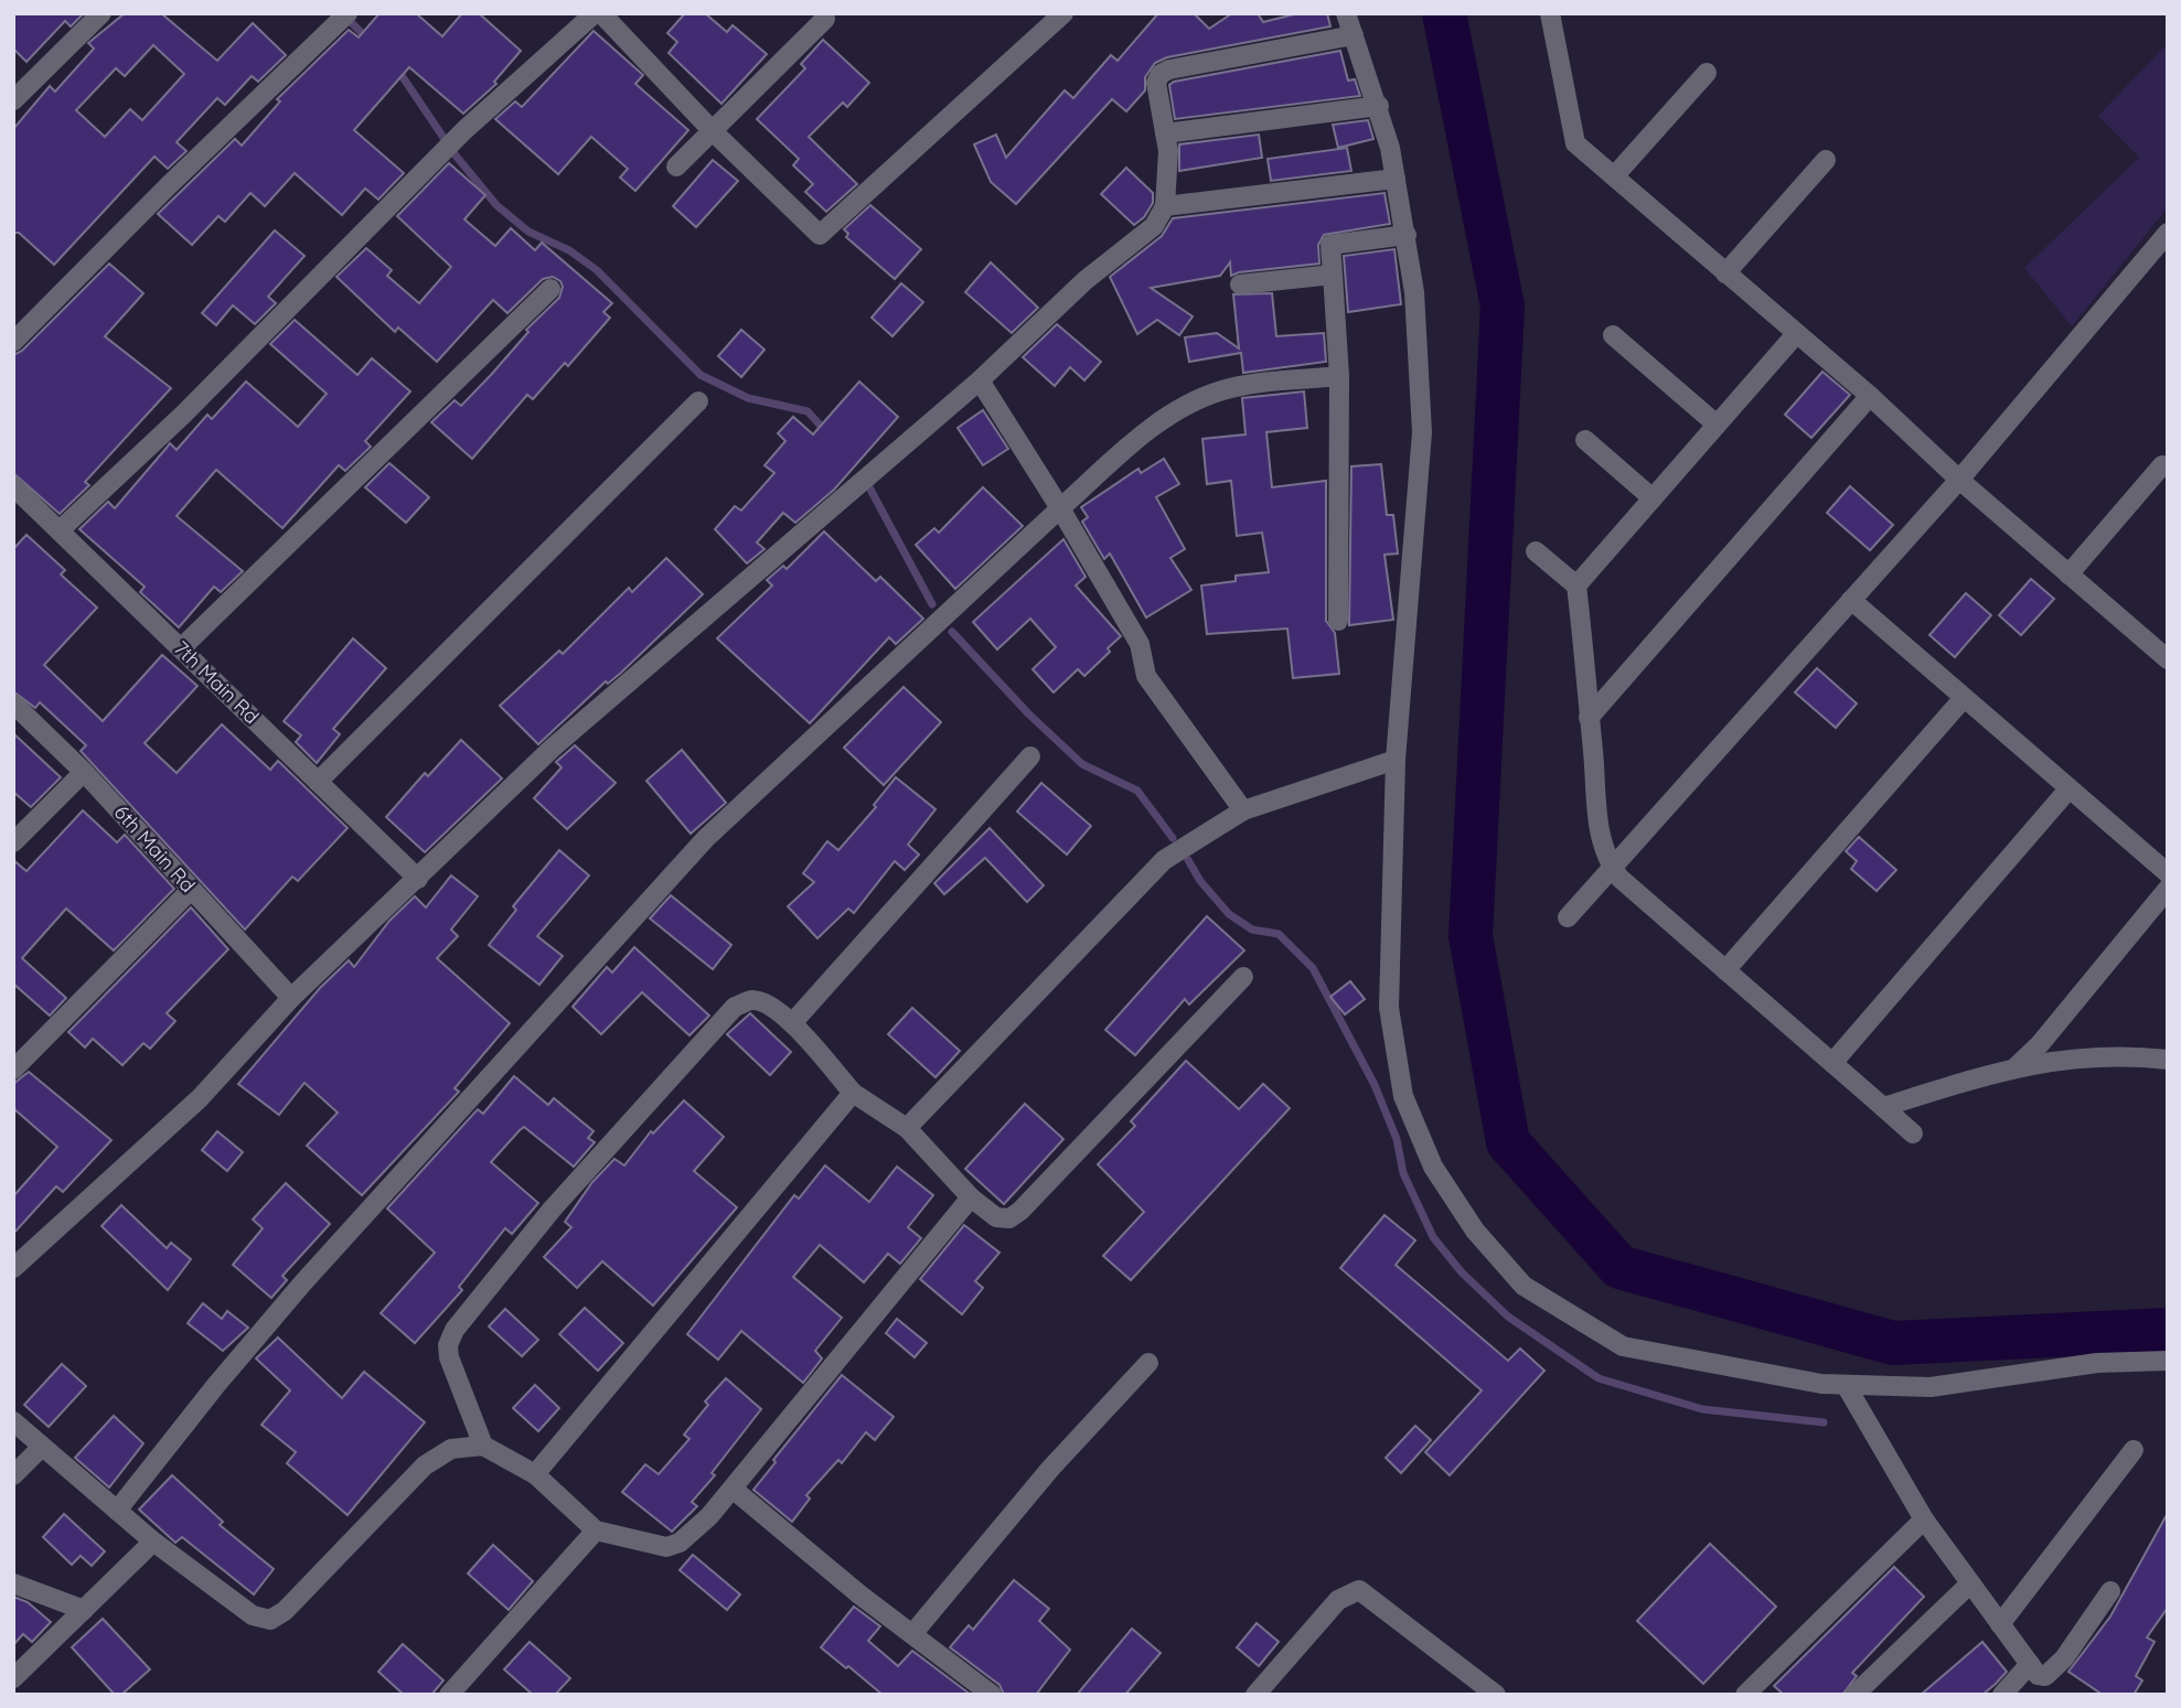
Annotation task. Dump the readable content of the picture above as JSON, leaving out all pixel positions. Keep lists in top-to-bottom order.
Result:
{
  "streets": {
    "street": ["7th Main Rd", "6th Main Rd"]
  }
}
